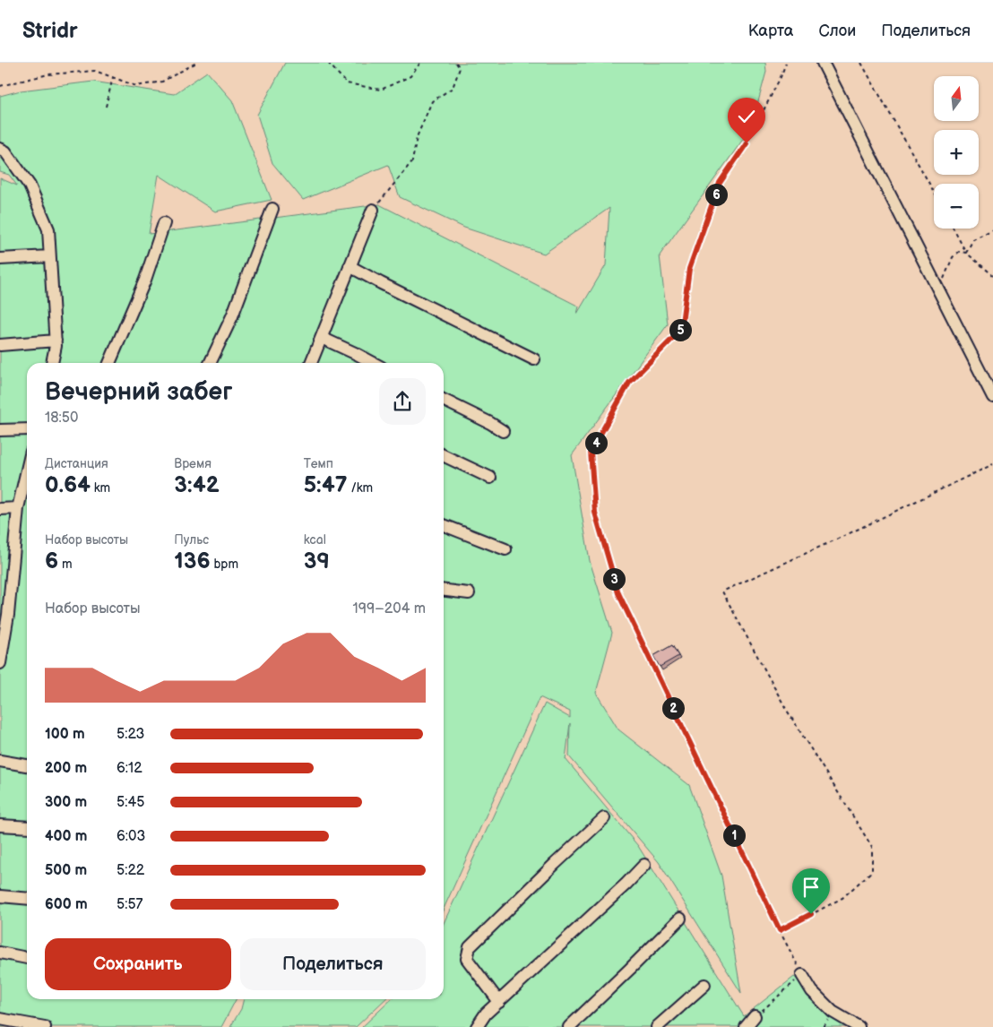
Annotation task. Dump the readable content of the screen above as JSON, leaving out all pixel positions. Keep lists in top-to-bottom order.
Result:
{
  "north": "top",
  "page": {
    "header": "Stridr",
    "nav": ["Карта", "Слои", "Поделиться"],
    "map_buttons": ["+", "−"],
    "pins": [
      "6",
      "5",
      "4",
      "3",
      "2",
      "1"
    ],
    "heading": ["Вечерний забег", "18:50"],
    "stats": [
      ["Дистанция", "0.64 km"],
      ["Время", "3:42"],
      ["Темп", "5:47 /km"],
      ["Набор высоты", "6 m"],
      ["Пульс", "136 bpm"],
      ["kcal", "39"]
    ],
    "chart": ["Набор высоты", "199–204 m"],
    "list": [
      {
        "name": "100 m",
        "note": "5:23"
      },
      {
        "name": "200 m",
        "note": "6:12"
      },
      {
        "name": "300 m",
        "note": "5:45"
      },
      {
        "name": "400 m",
        "note": "6:03"
      },
      {
        "name": "500 m",
        "note": "5:22"
      },
      {
        "name": "600 m",
        "note": "5:57"
      }
    ],
    "buttons": ["Сохранить", "Поделиться"]
  }
}
